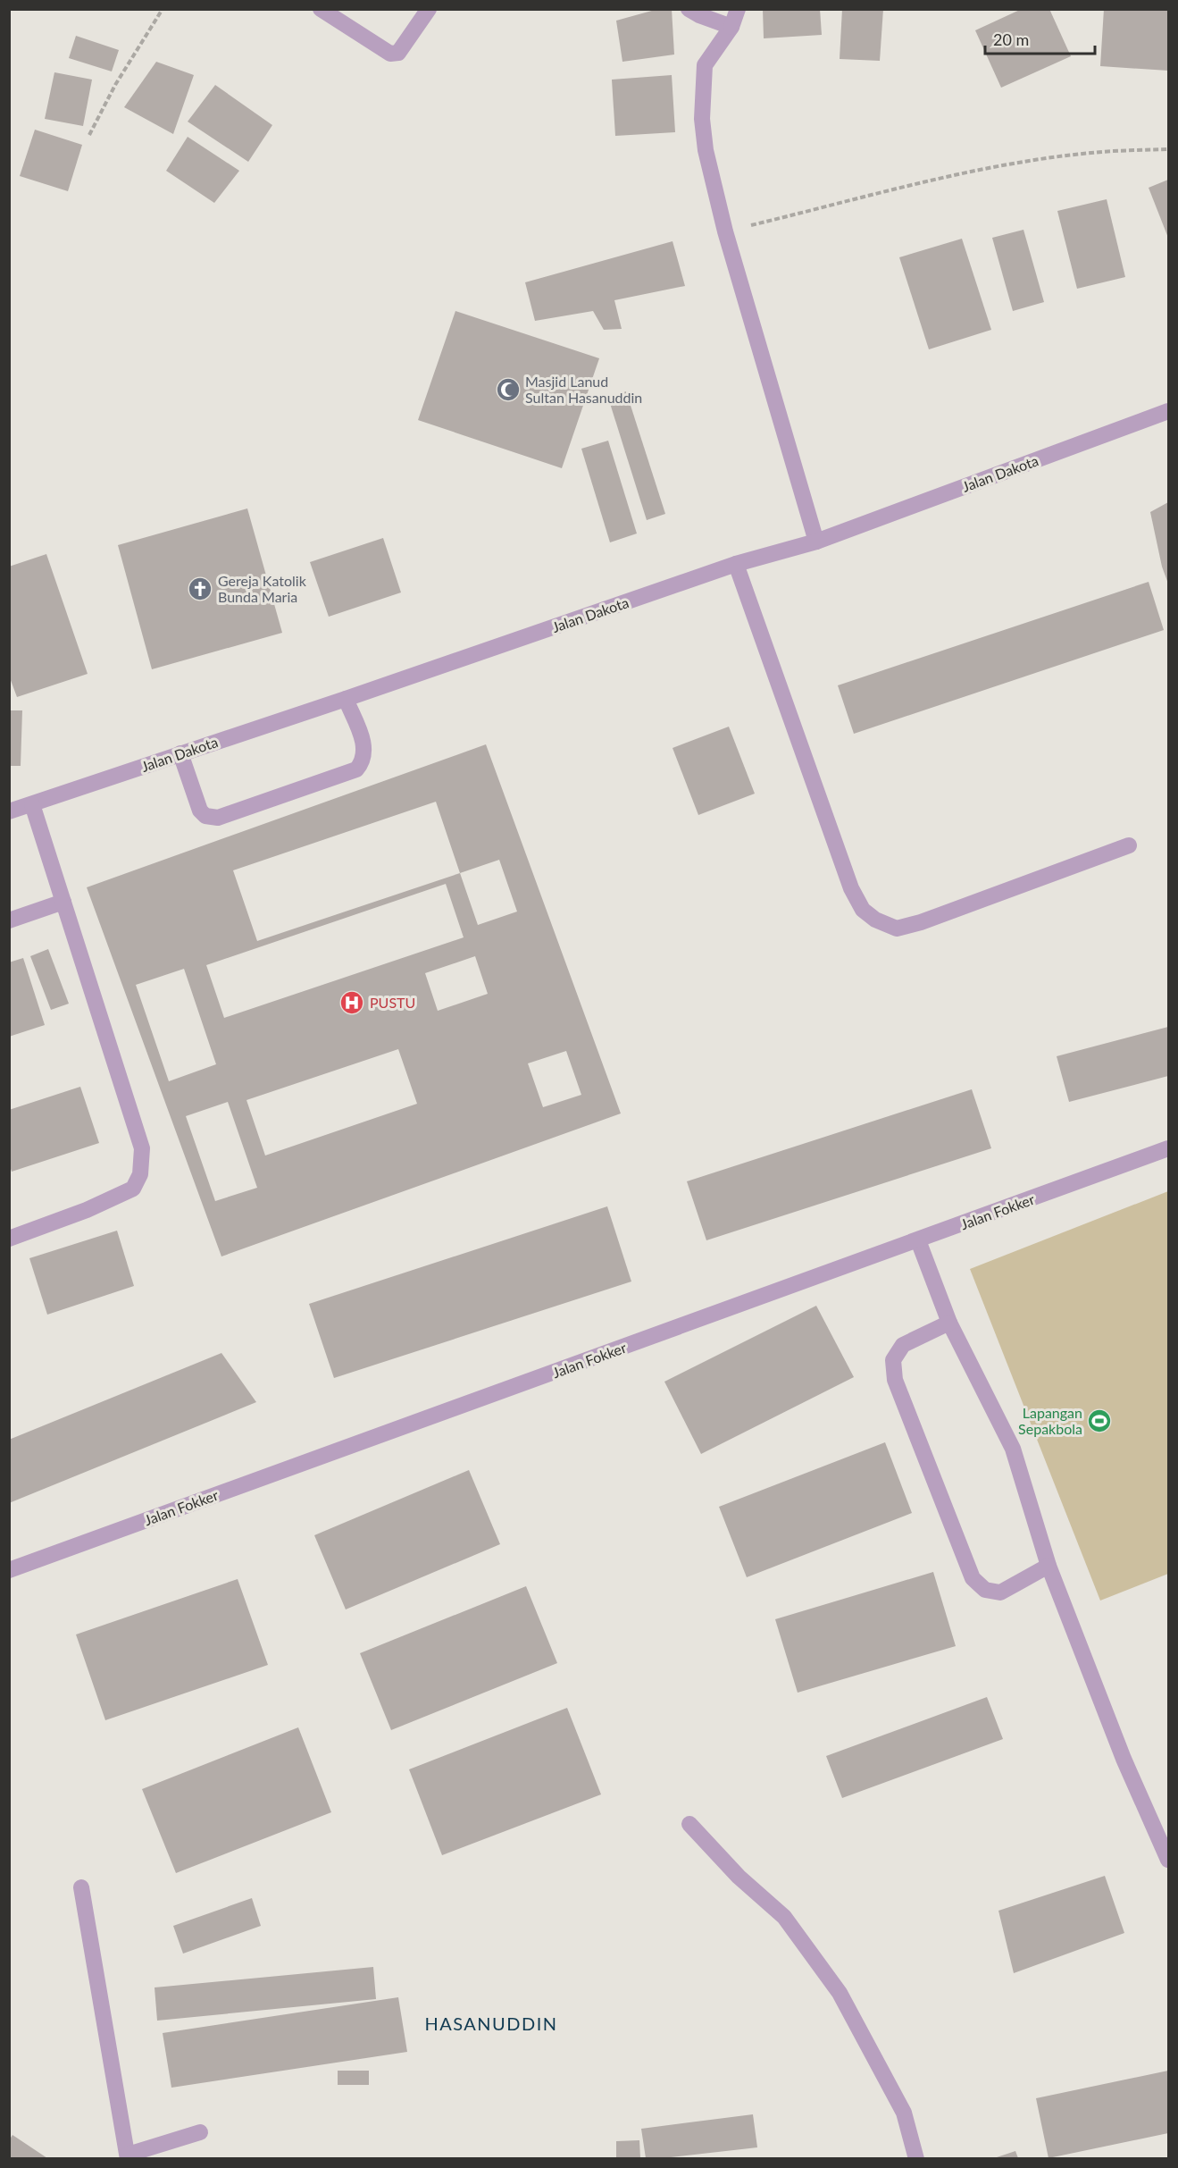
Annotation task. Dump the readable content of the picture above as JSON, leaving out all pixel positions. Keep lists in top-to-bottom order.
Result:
{
  "streets": {
    "street": ["Jalan Dakota", "Jalan Fokker"]
  },
  "districts": ["HASANUDDIN"],
  "places": {
    "mosque": ["Masjid Lanud Sultan Hasanuddin"],
    "church": ["Gereja Katolik Bunda Maria"],
    "hospital": ["PUSTU"],
    "sports": ["Lapangan Sepakbola"]
  },
  "scale_bar": "20 m"
}
